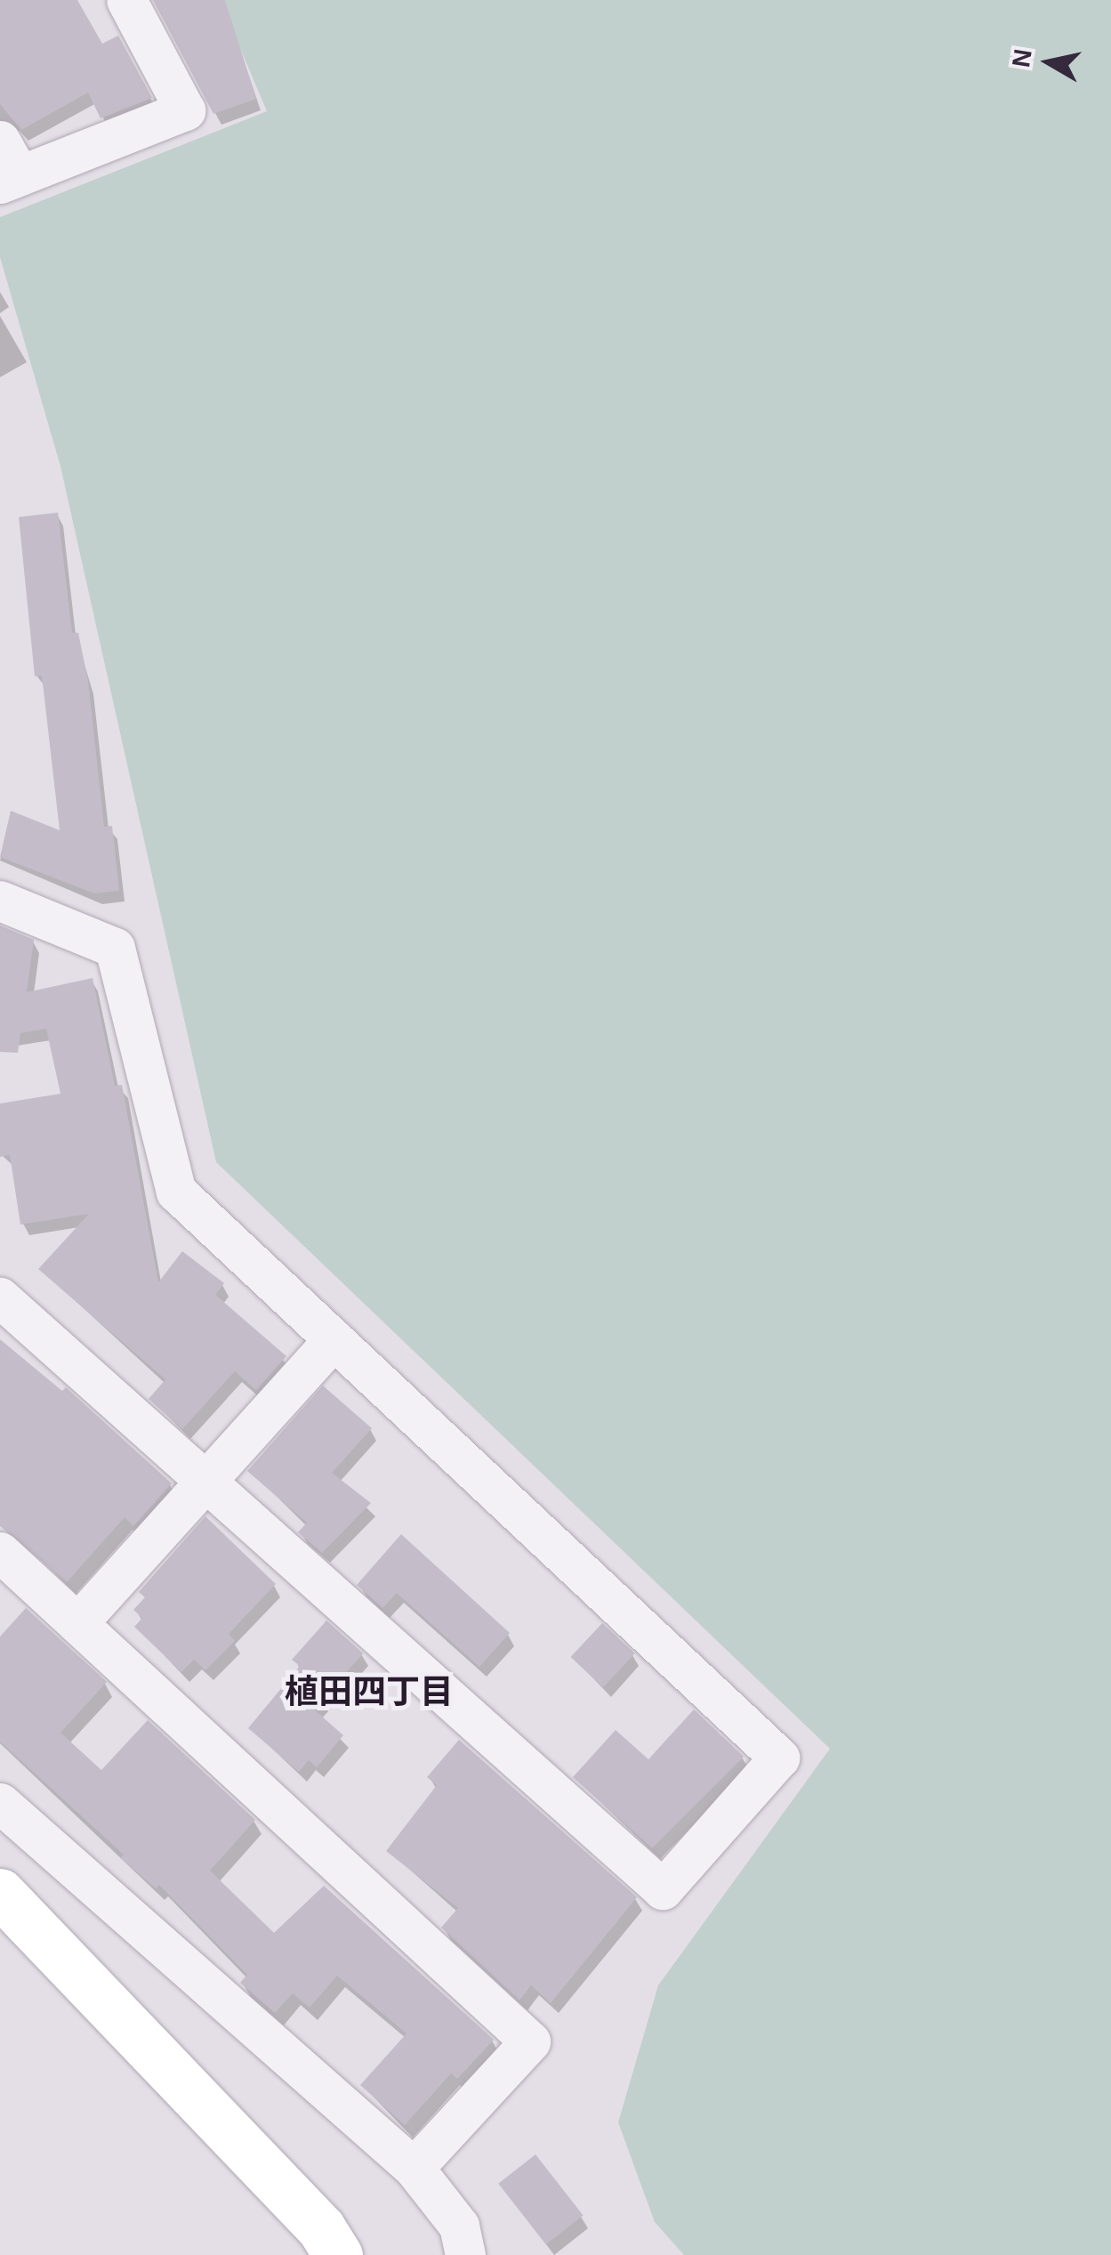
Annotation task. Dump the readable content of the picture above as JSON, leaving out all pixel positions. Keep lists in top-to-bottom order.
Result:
{
  "districts": ["植田四丁目"],
  "north": "left"
}
